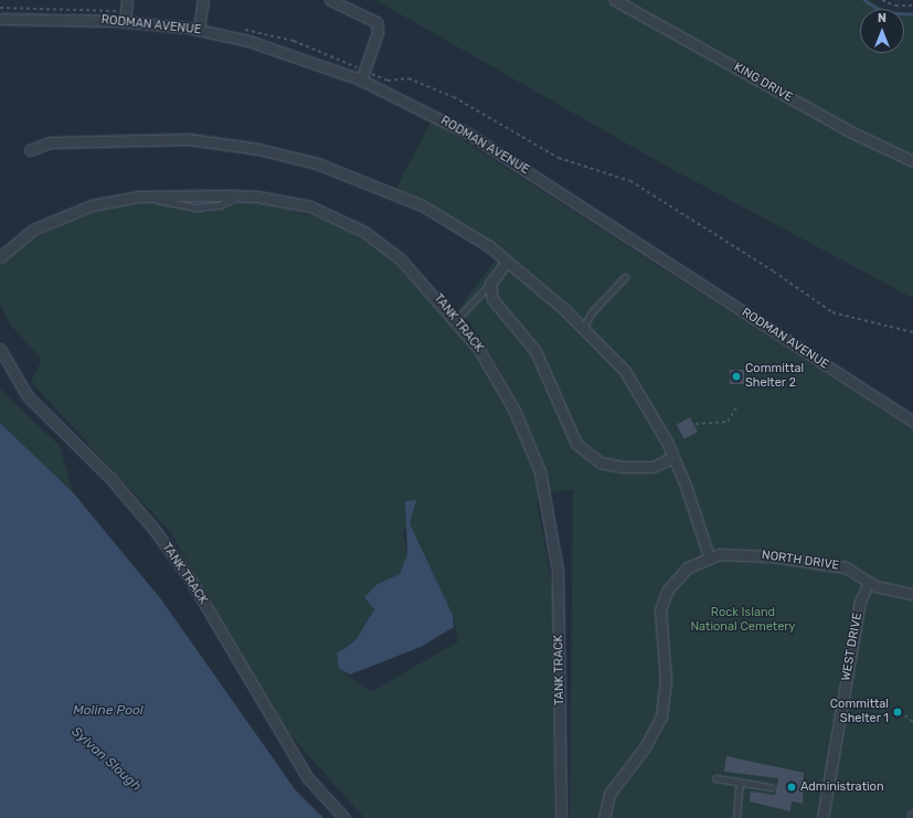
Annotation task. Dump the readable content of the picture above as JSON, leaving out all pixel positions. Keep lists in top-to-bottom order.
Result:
{
  "streets": {
    "street": [
      "RODMAN AVENUE",
      "KING DRIVE",
      "TANK TRACK",
      "NORTH DRIVE",
      "WEST DRIVE"
    ]
  },
  "crossings": [
    ["NORTH DRIVE", "WEST DRIVE"]
  ],
  "water": ["Moline Pool", "Sylvan Slough"],
  "parks": ["Rock Island National Cemetery"],
  "places": ["Committal Shelter 2", "Committal Shelter 1", "Administration"],
  "north": "top"
}
